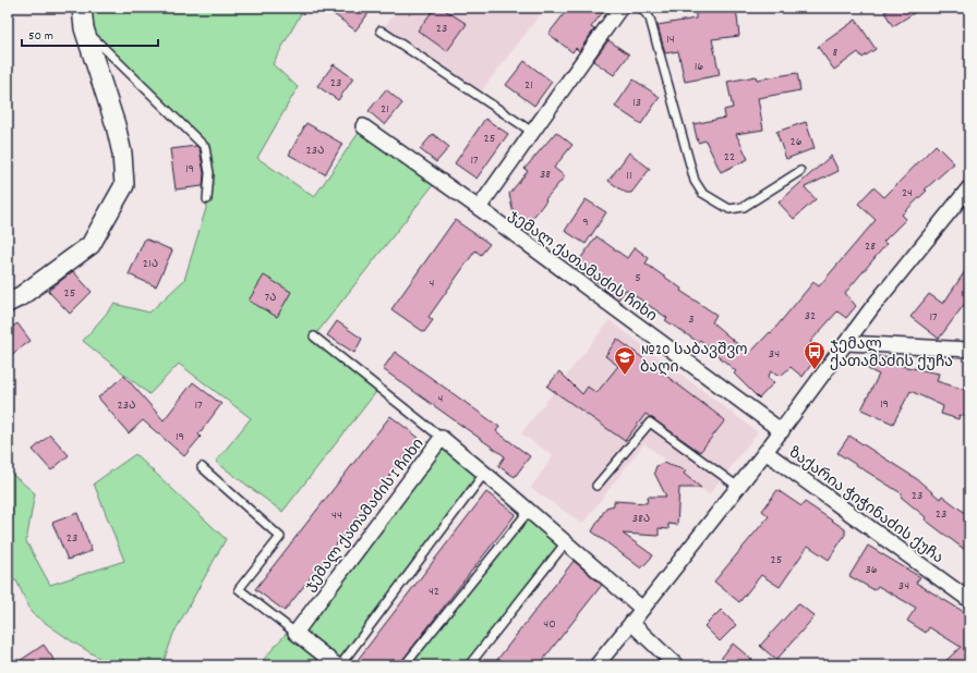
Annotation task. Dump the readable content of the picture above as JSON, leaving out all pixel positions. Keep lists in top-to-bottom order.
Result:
{
  "streets": {
    "street": ["ჯემალ ქათამაძის ჩიხი", "ზაქარია ჭიჭინაძის ქუჩა", "ჯემალ ქათამაძის I ჩიხი"]
  },
  "places": {
    "bus stop": ["ჯემალ ქათამაძის ქუჩა"],
    "school or university": ["№20 საბავშვო ბაღი"]
  },
  "house_numbers": [
    "23",
    "14",
    "8",
    "16",
    "23",
    "21",
    "13",
    "21",
    "25",
    "26",
    "23ა",
    "22",
    "17",
    "19",
    "38",
    "11",
    "24",
    "9",
    "28",
    "21ა",
    "5",
    "4",
    "25",
    "7ა",
    "32",
    "17",
    "3",
    "34",
    "4",
    "19",
    "23ა",
    "17",
    "19",
    "23",
    "23",
    "44",
    "38ა",
    "23",
    "25",
    "36",
    "34",
    "42",
    "40"
  ],
  "scale_bar": "50 m"
}
